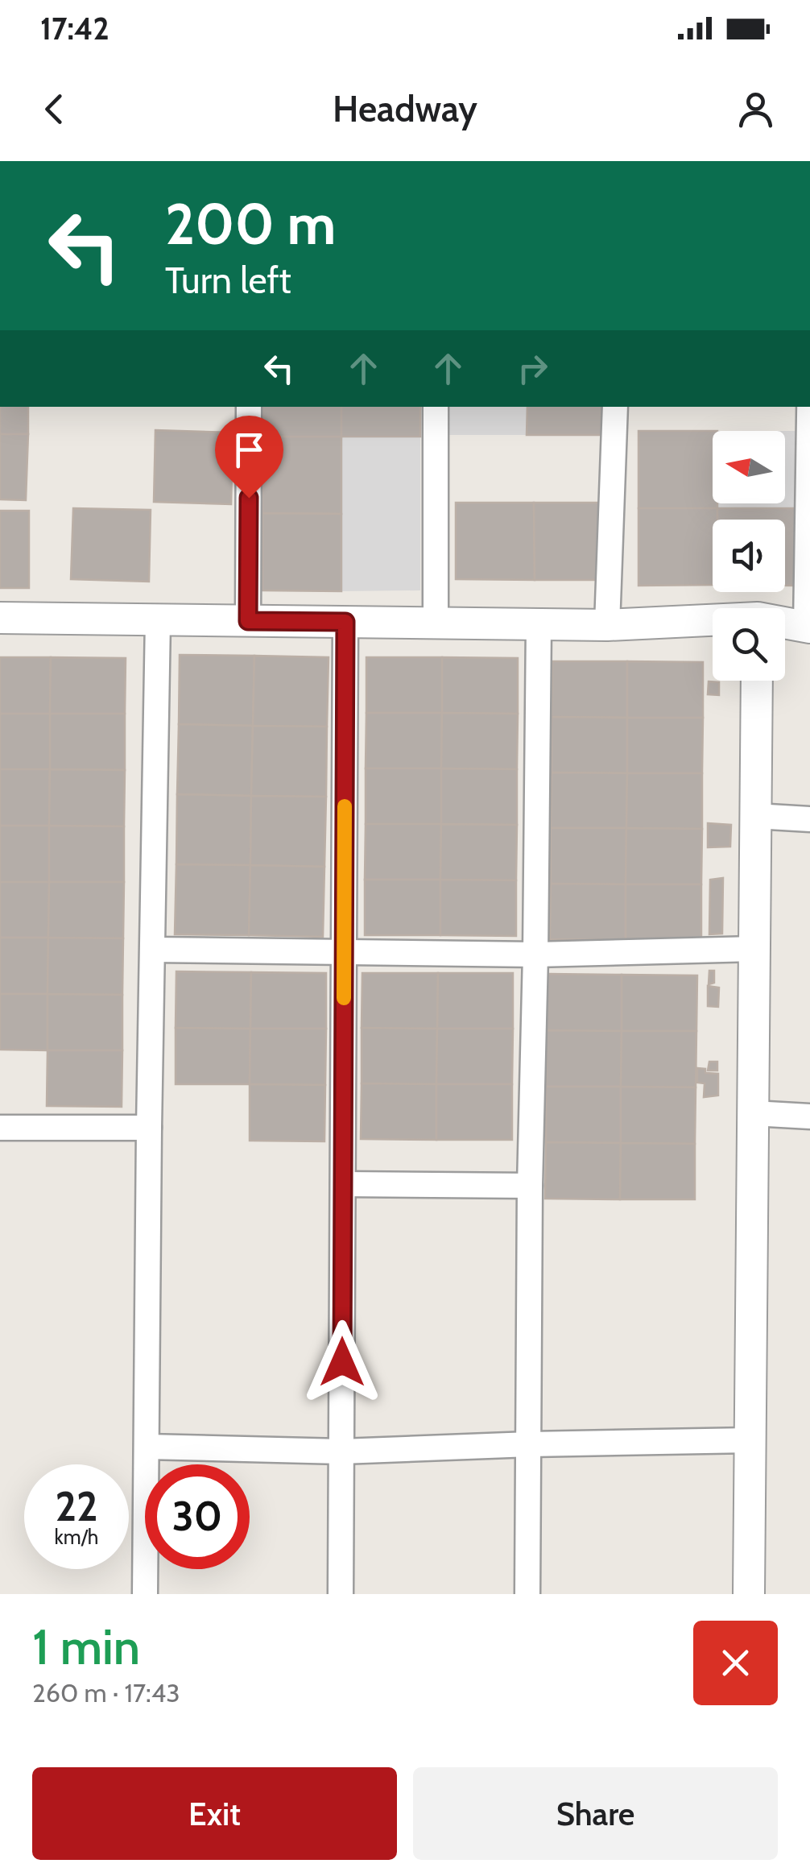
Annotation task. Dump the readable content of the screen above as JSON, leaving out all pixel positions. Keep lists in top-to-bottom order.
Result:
{
  "north": "left",
  "page": {
    "status": "17:42",
    "header": "Headway",
    "turn": ["200 m", "Turn left"],
    "speed": "22 km/h",
    "limit": "30",
    "heading": ["1 min", "260 m · 17:43"],
    "buttons": ["Exit", "Share"]
  }
}
